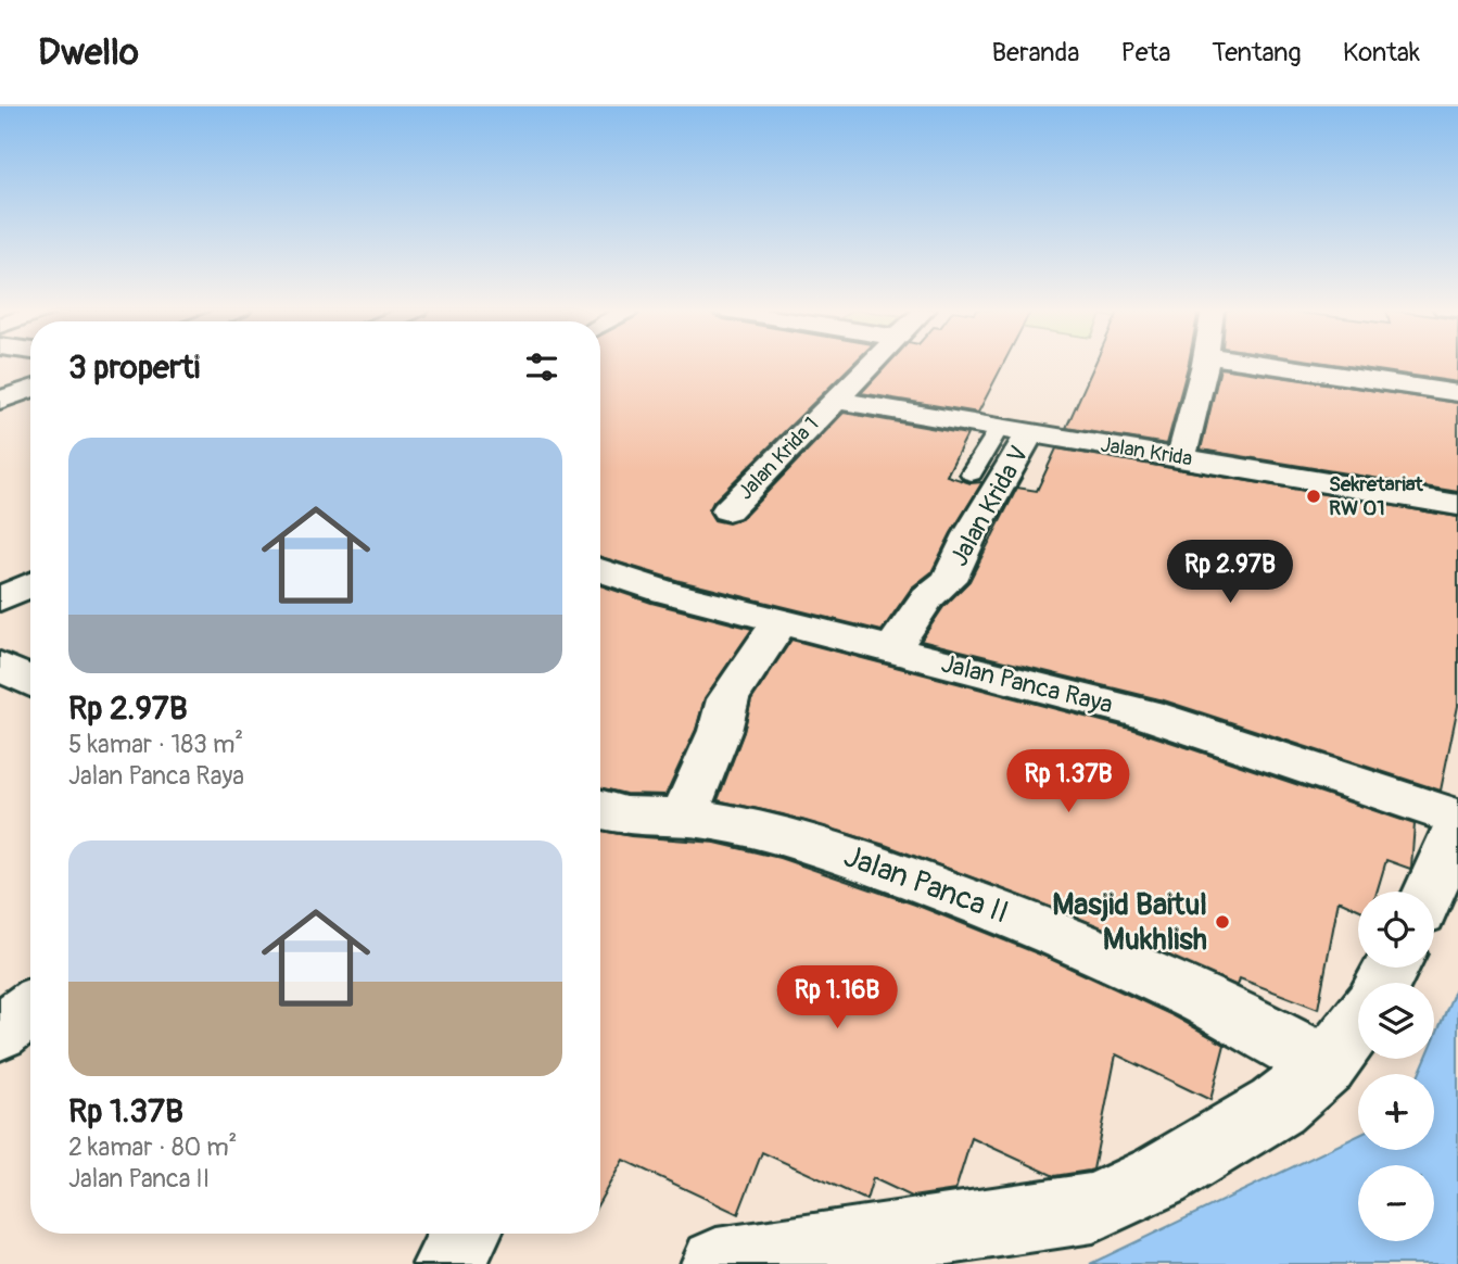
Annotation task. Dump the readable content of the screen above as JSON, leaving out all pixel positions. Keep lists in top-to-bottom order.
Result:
{
  "streets": {
    "street": [
      "Jalan Krida",
      "Jalan Krida 1",
      "Jalan Krida V",
      "Jalan Panca Raya",
      "Jalan Panca II"
    ]
  },
  "crossings": [
    ["Jalan Krida", "Jalan Krida 1"],
    ["Jalan Krida", "Jalan Krida V"],
    ["Jalan Krida V", "Jalan Panca Raya"]
  ],
  "places": ["Sekretariat RW 01", "Masjid Baitul Mukhlish"],
  "page": {
    "header": "Dwello",
    "nav": [
      "Beranda",
      "Peta",
      "Tentang",
      "Kontak"
    ],
    "heading": "3 properti",
    "list": [
      {
        "name": "Rp 2.97B",
        "note": "5 kamar · 183 m² · Jalan Panca Raya"
      },
      {
        "name": "Rp 1.37B",
        "note": "2 kamar · 80 m² · Jalan Panca II"
      }
    ],
    "price": ["Rp 2.97B", "Rp 1.37B", "Rp 1.16B"],
    "map_buttons": ["+", "−"]
  }
}
